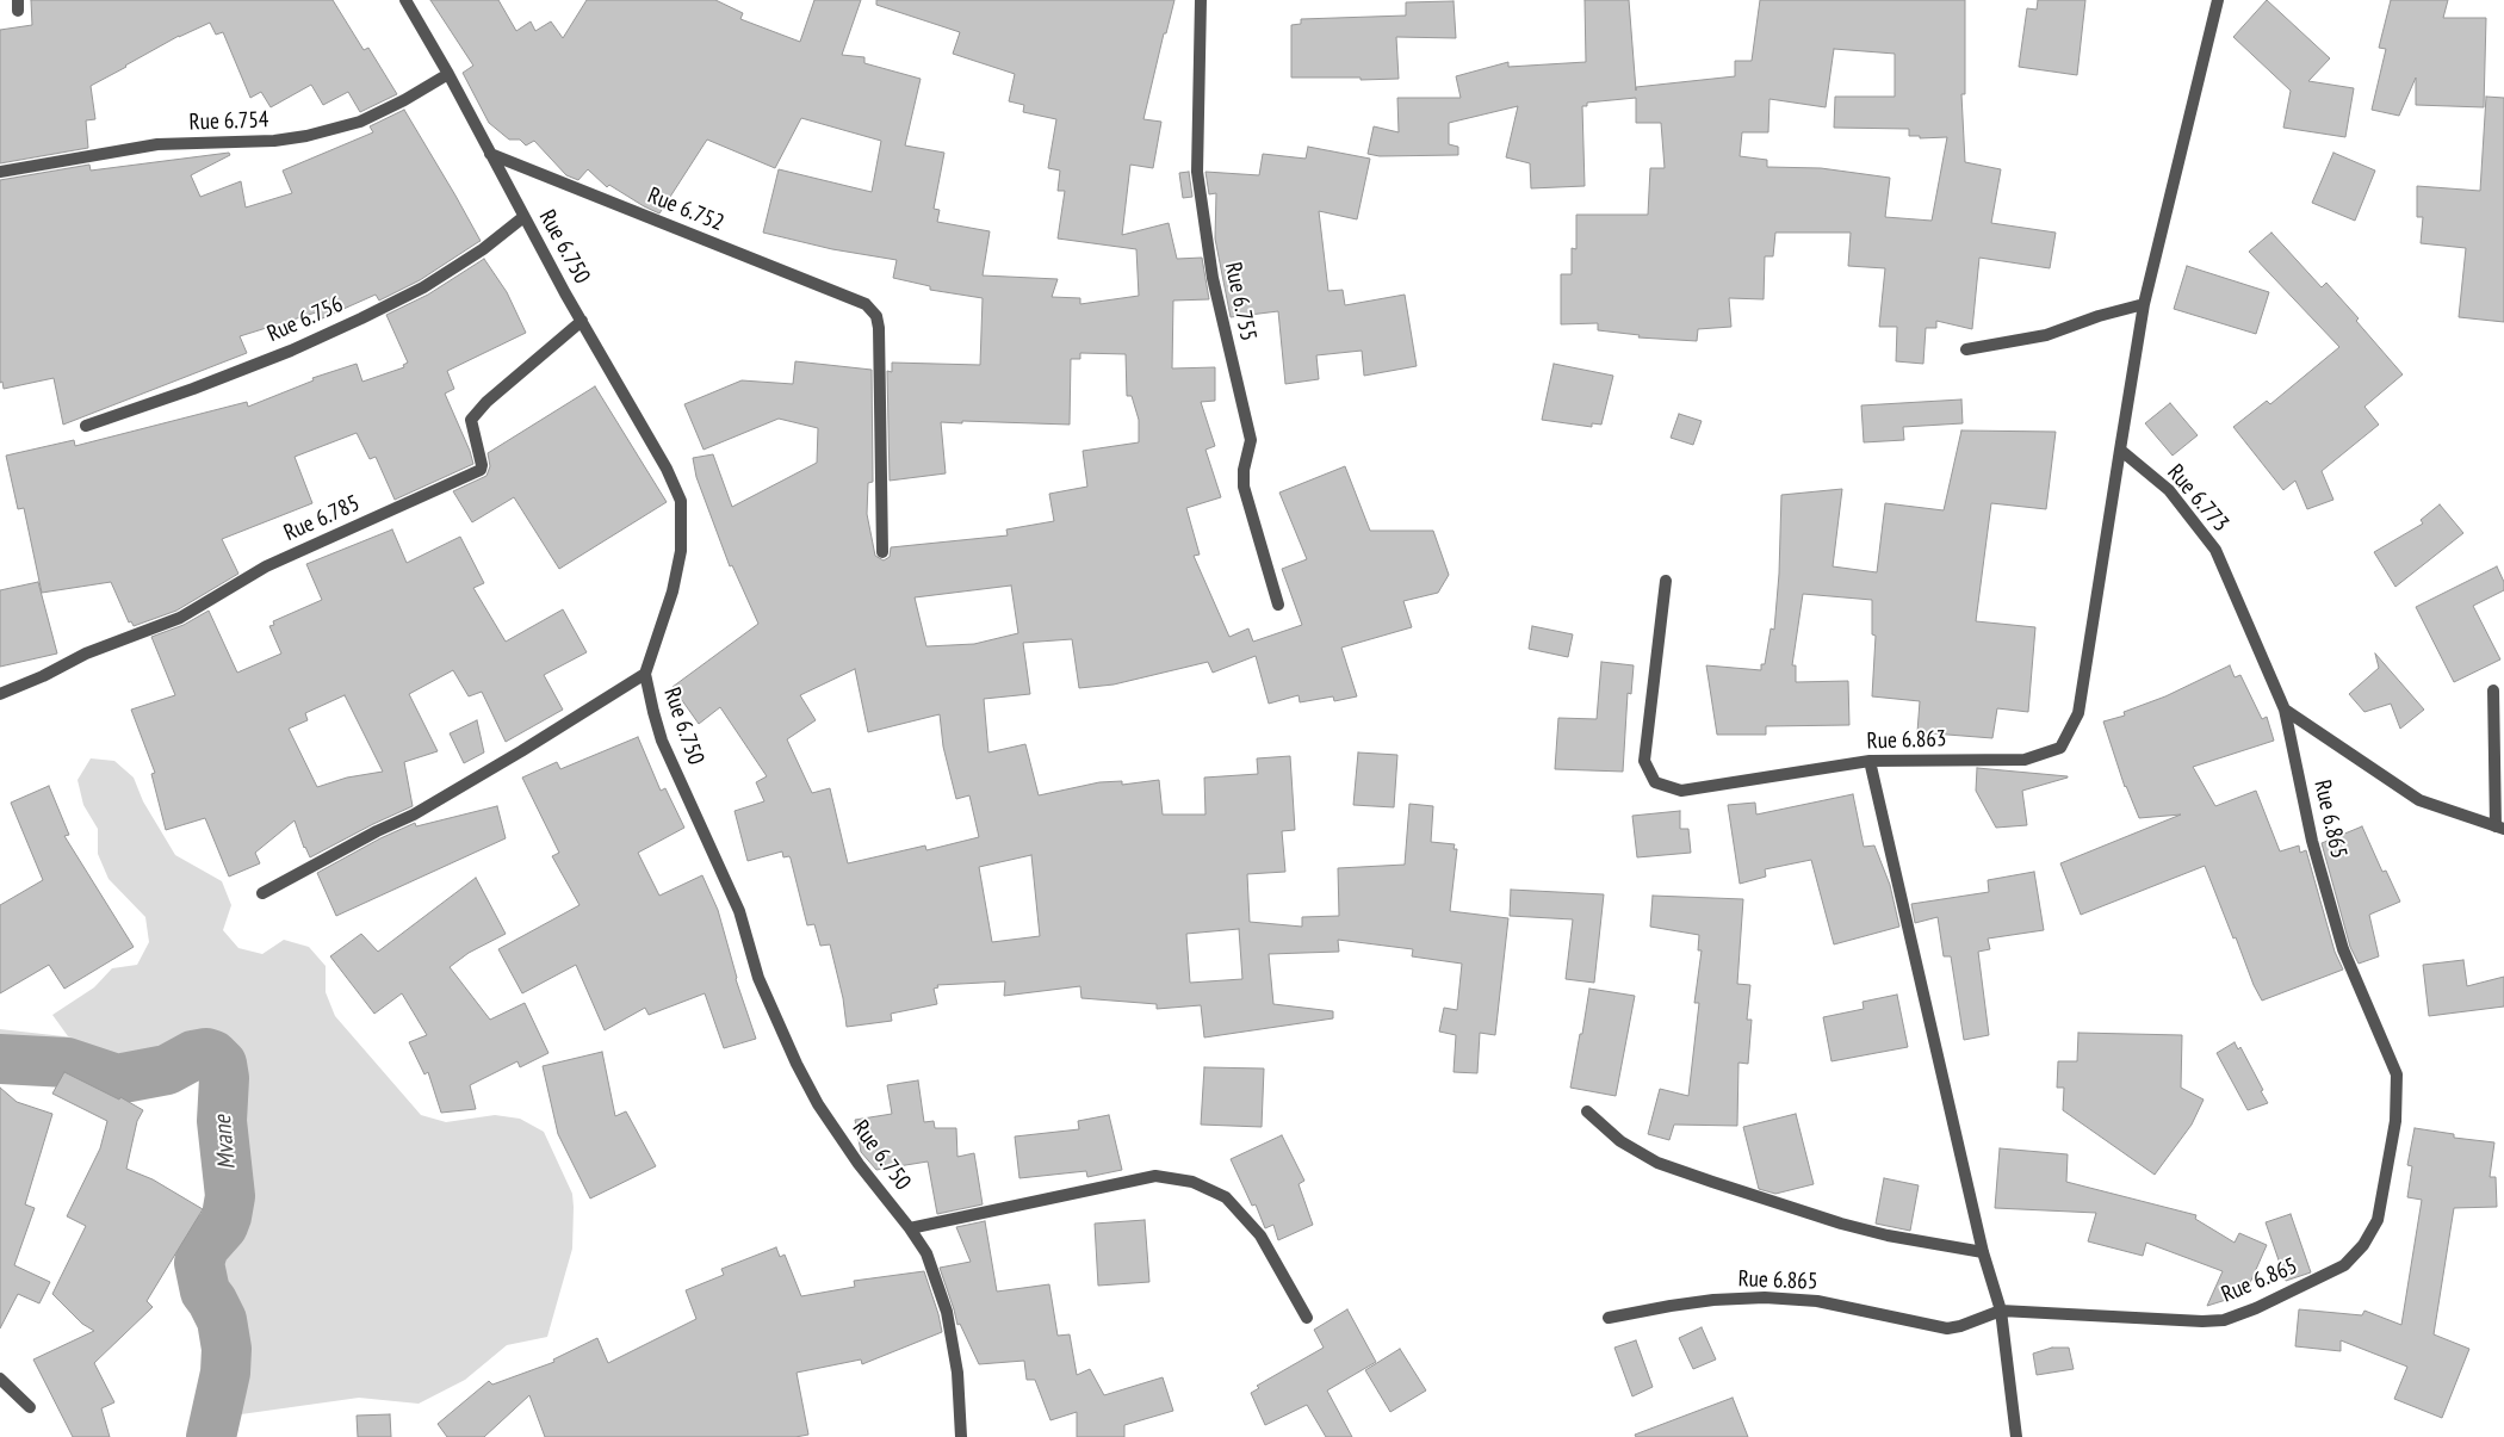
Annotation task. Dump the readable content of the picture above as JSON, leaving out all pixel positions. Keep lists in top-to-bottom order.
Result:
{
  "streets": {
    "street": [
      "Rue 6.754",
      "Rue 6.752",
      "Rue 6.750",
      "Rue 6.755",
      "Rue 6.756",
      "Rue 6.773",
      "Rue 6.785",
      "Rue 6.863",
      "Rue 6.865"
    ]
  },
  "crossings": [
    ["Rue 6.754", "Rue 6.750"],
    ["Rue 6.752", "Rue 6.750"],
    ["Rue 6.750", "Rue 6.756"],
    ["Rue 6.750", "Rue 6.785"],
    ["Rue 6.773", "Rue 6.863"],
    ["Rue 6.773", "Rue 6.865"]
  ],
  "water": ["Mvane"]
}
